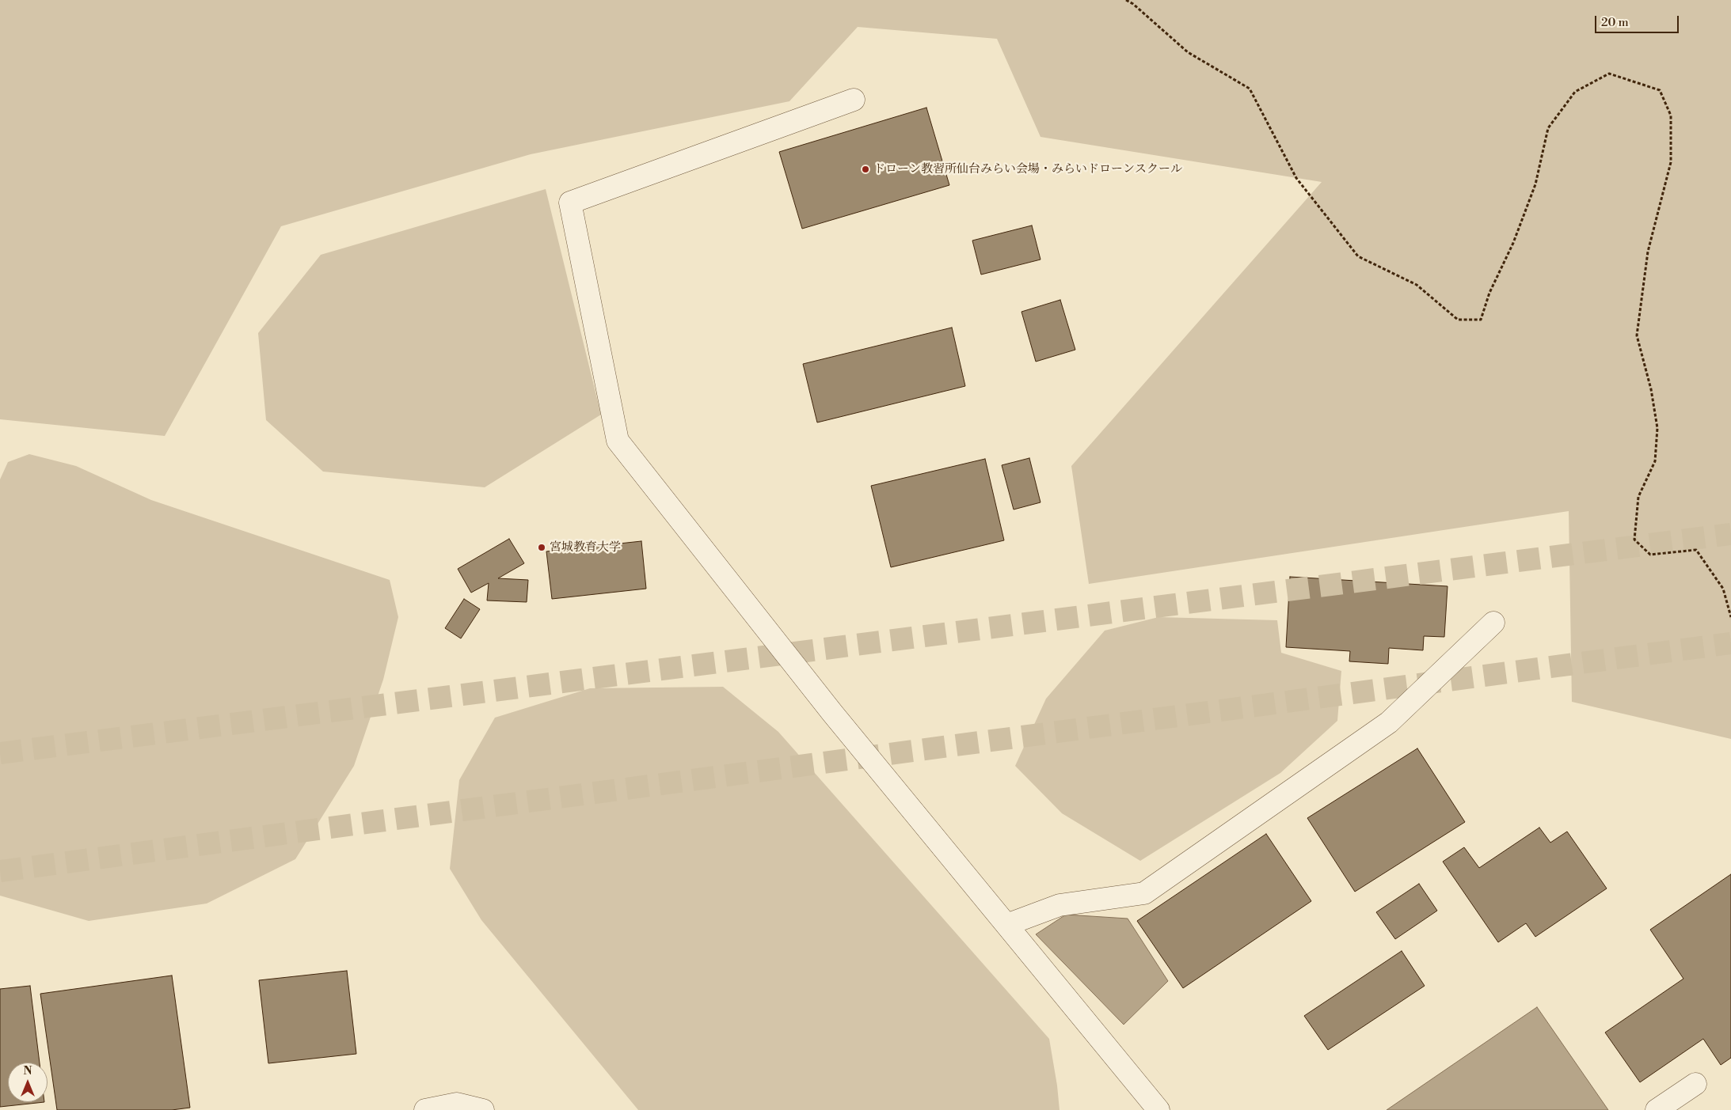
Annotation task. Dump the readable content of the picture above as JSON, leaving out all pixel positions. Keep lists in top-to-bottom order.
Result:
{
  "places": ["ドローン教習所仙台みらい会場・みらいドローンスクール", "宮城教育大学"],
  "scale_bar": "20 m",
  "north": "top"
}
